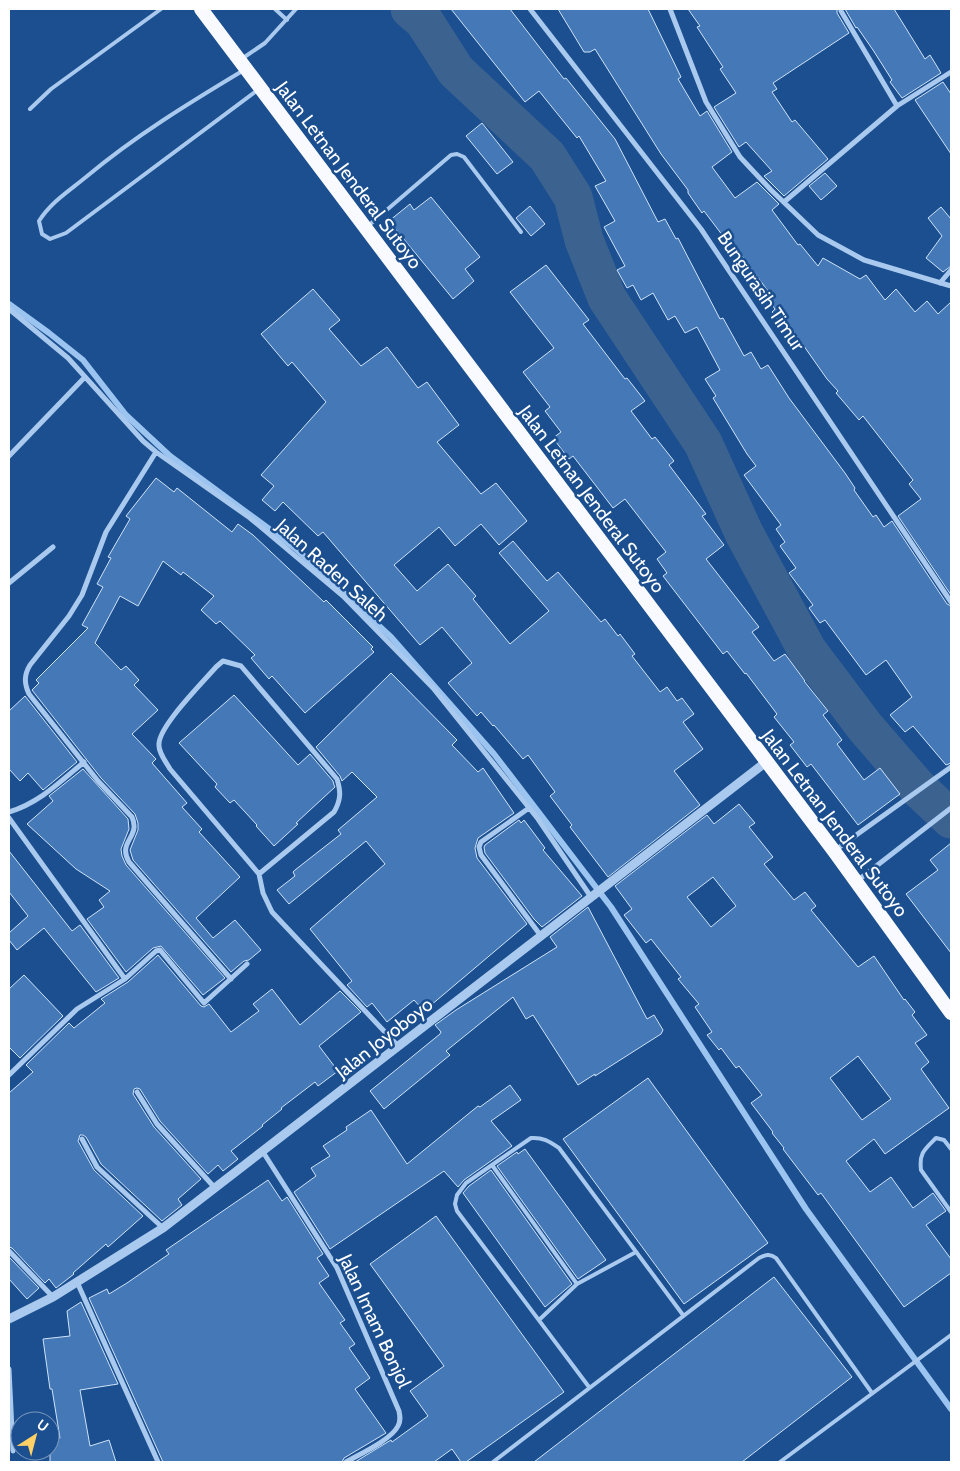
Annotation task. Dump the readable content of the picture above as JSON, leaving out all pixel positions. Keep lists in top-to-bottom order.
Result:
{
  "streets": {
    "highway": ["Jalan Letnan Jenderal Sutoyo"],
    "street": [
      "Bungurasih Timur",
      "Jalan Raden Saleh",
      "Jalan Joyoboyo",
      "Jalan Imam Bonjol"
    ]
  },
  "crossings": [
    ["Jalan Letnan Jenderal Sutoyo", "Jalan Joyoboyo"],
    ["Jalan Raden Saleh", "Jalan Joyoboyo"],
    ["Jalan Joyoboyo", "Jalan Imam Bonjol"]
  ],
  "north": "top right"
}
